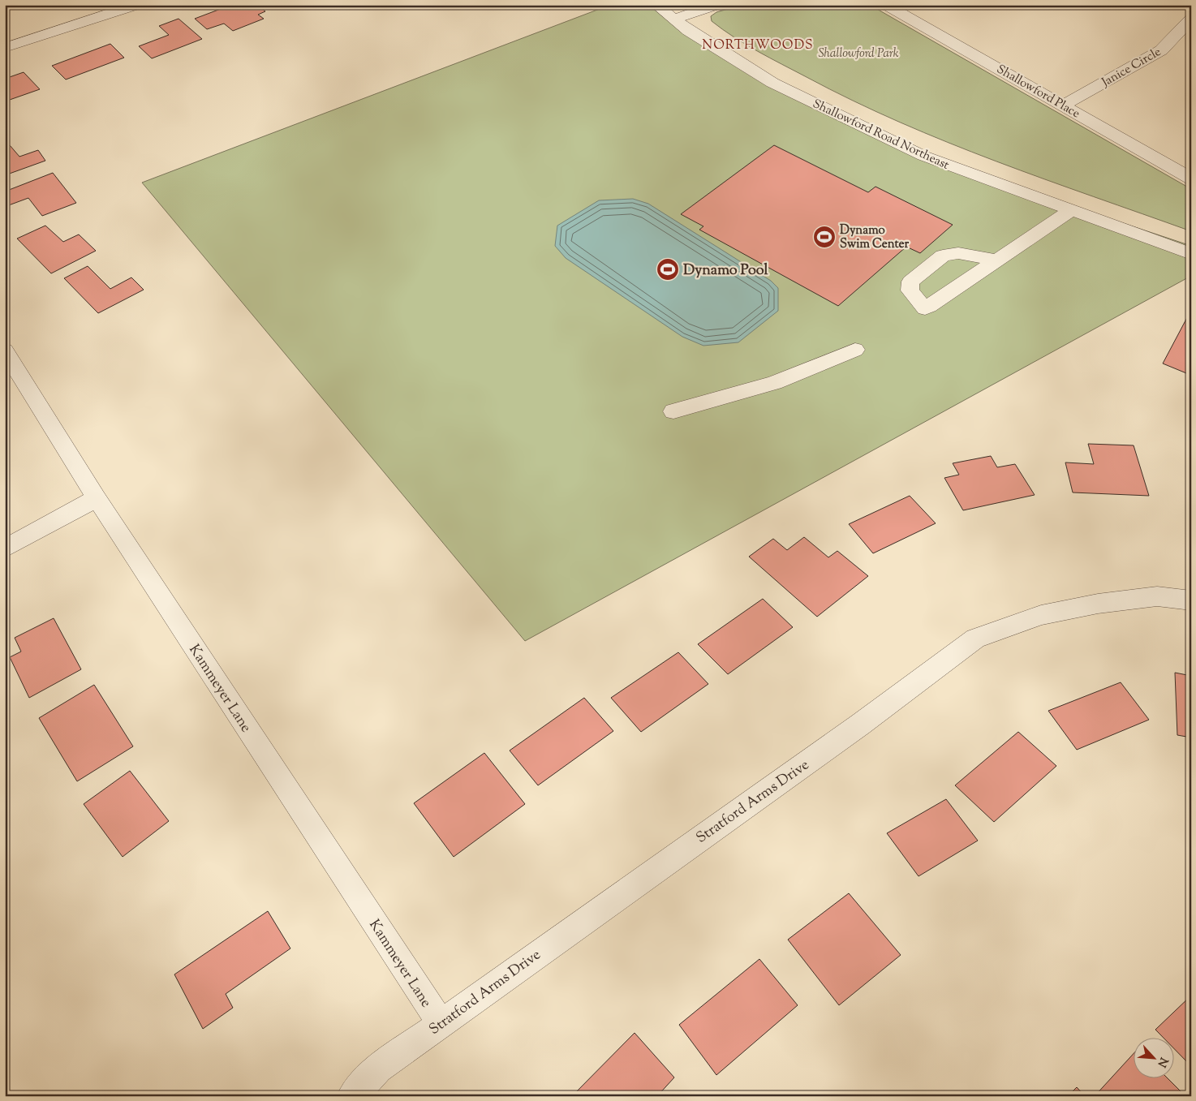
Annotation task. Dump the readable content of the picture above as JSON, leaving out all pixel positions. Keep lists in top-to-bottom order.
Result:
{
  "streets": {
    "street": [
      "Janice Circle",
      "Shallowford Place",
      "Shallowford Road Northeast",
      "Kammeyer Lane",
      "Stratford Arms Drive"
    ]
  },
  "crossings": [
    ["Janice Circle", "Shallowford Place"],
    ["Kammeyer Lane", "Stratford Arms Drive"]
  ],
  "districts": ["NORTHWOODS"],
  "parks": ["Shallowford Park"],
  "places": {
    "sports": ["Dynamo Swim Center", "Dynamo Pool"]
  },
  "north": "bottom right"
}
